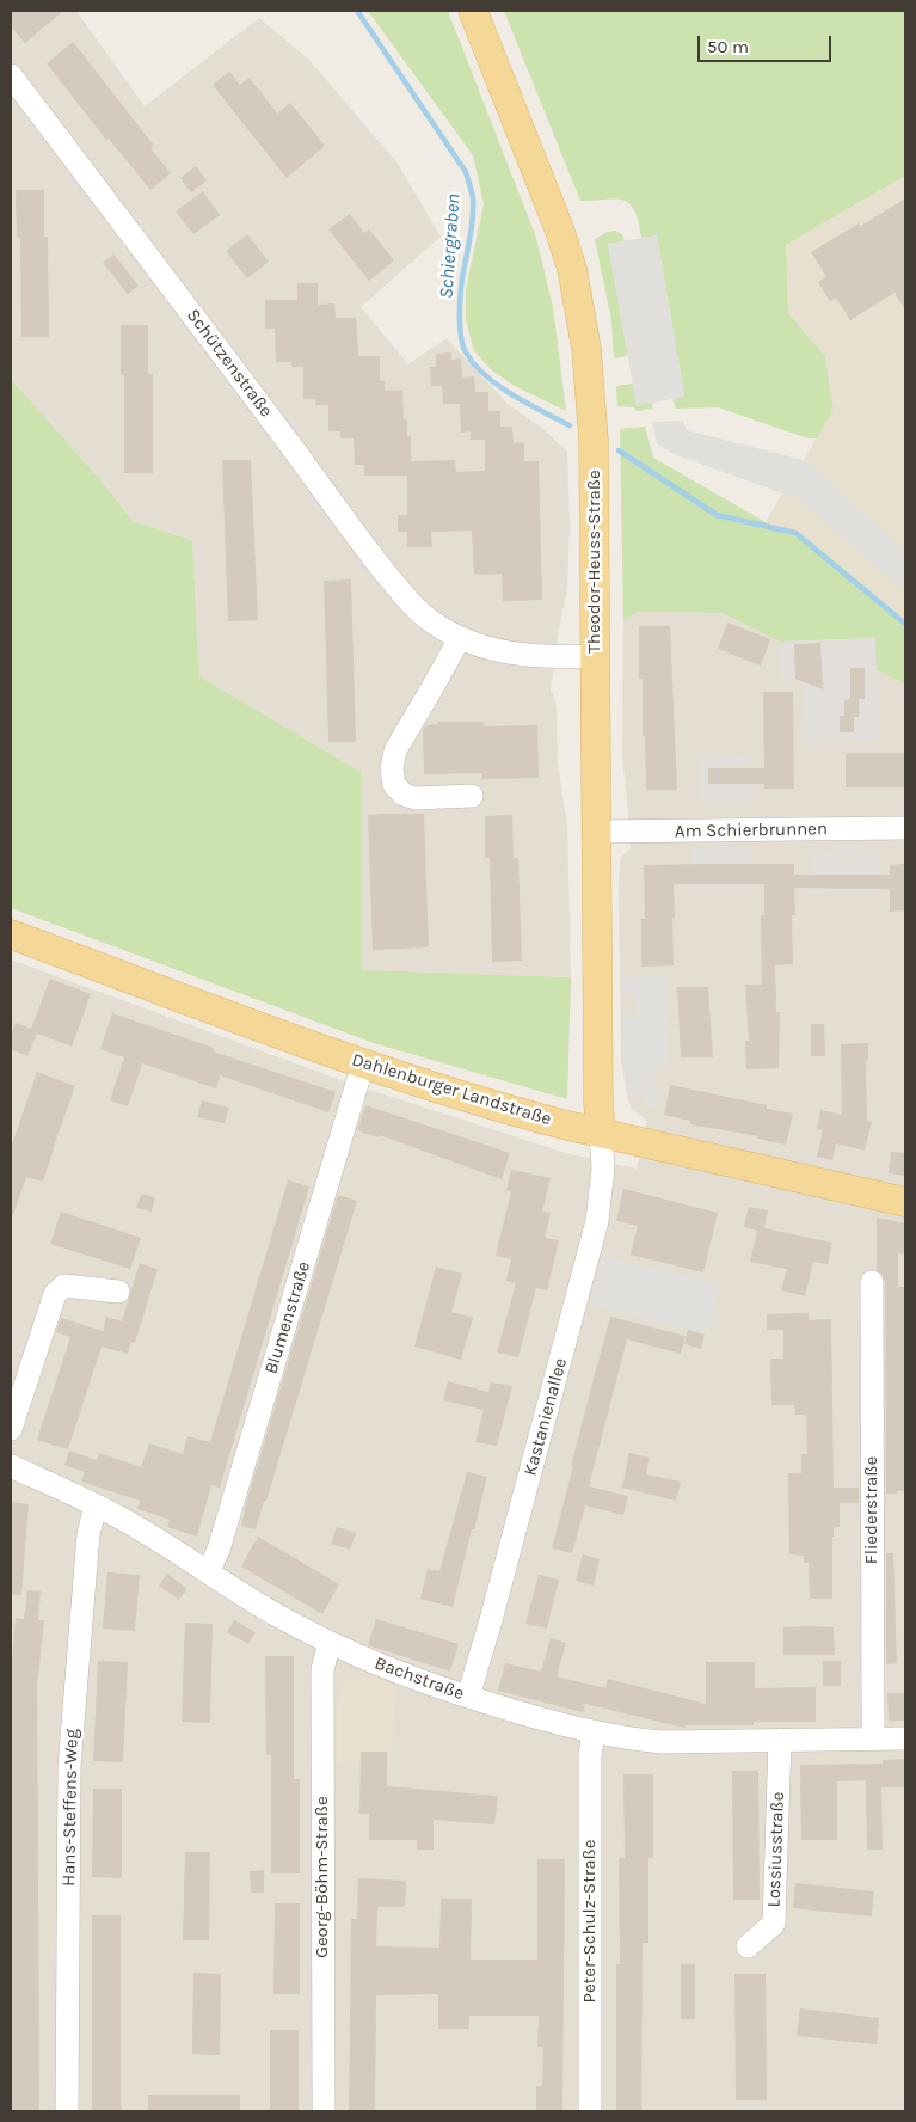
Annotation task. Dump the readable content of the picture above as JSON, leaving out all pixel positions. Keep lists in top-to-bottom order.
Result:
{
  "streets": {
    "main road": ["Theodor-Heuss-Straße", "Dahlenburger Landstraße"],
    "street": [
      "Schützenstraße",
      "Am Schierbrunnen",
      "Blumenstraße",
      "Kastanienallee",
      "Fliederstraße",
      "Bachstraße",
      "Hans-Steffens-Weg",
      "Lossiusstraße",
      "Georg-Böhm-Straße",
      "Peter-Schulz-Straße"
    ]
  },
  "crossings": [
    ["Schützenstraße", "Theodor-Heuss-Straße"],
    ["Theodor-Heuss-Straße", "Am Schierbrunnen"],
    ["Theodor-Heuss-Straße", "Dahlenburger Landstraße"],
    ["Theodor-Heuss-Straße", "Kastanienallee"],
    ["Dahlenburger Landstraße", "Blumenstraße"],
    ["Dahlenburger Landstraße", "Kastanienallee"],
    ["Blumenstraße", "Bachstraße"],
    ["Kastanienallee", "Bachstraße"],
    ["Fliederstraße", "Bachstraße"],
    ["Bachstraße", "Hans-Steffens-Weg"],
    ["Bachstraße", "Lossiusstraße"],
    ["Bachstraße", "Georg-Böhm-Straße"],
    ["Bachstraße", "Peter-Schulz-Straße"]
  ],
  "water": ["Schiergraben"],
  "scale_bar": "50 m"
}
